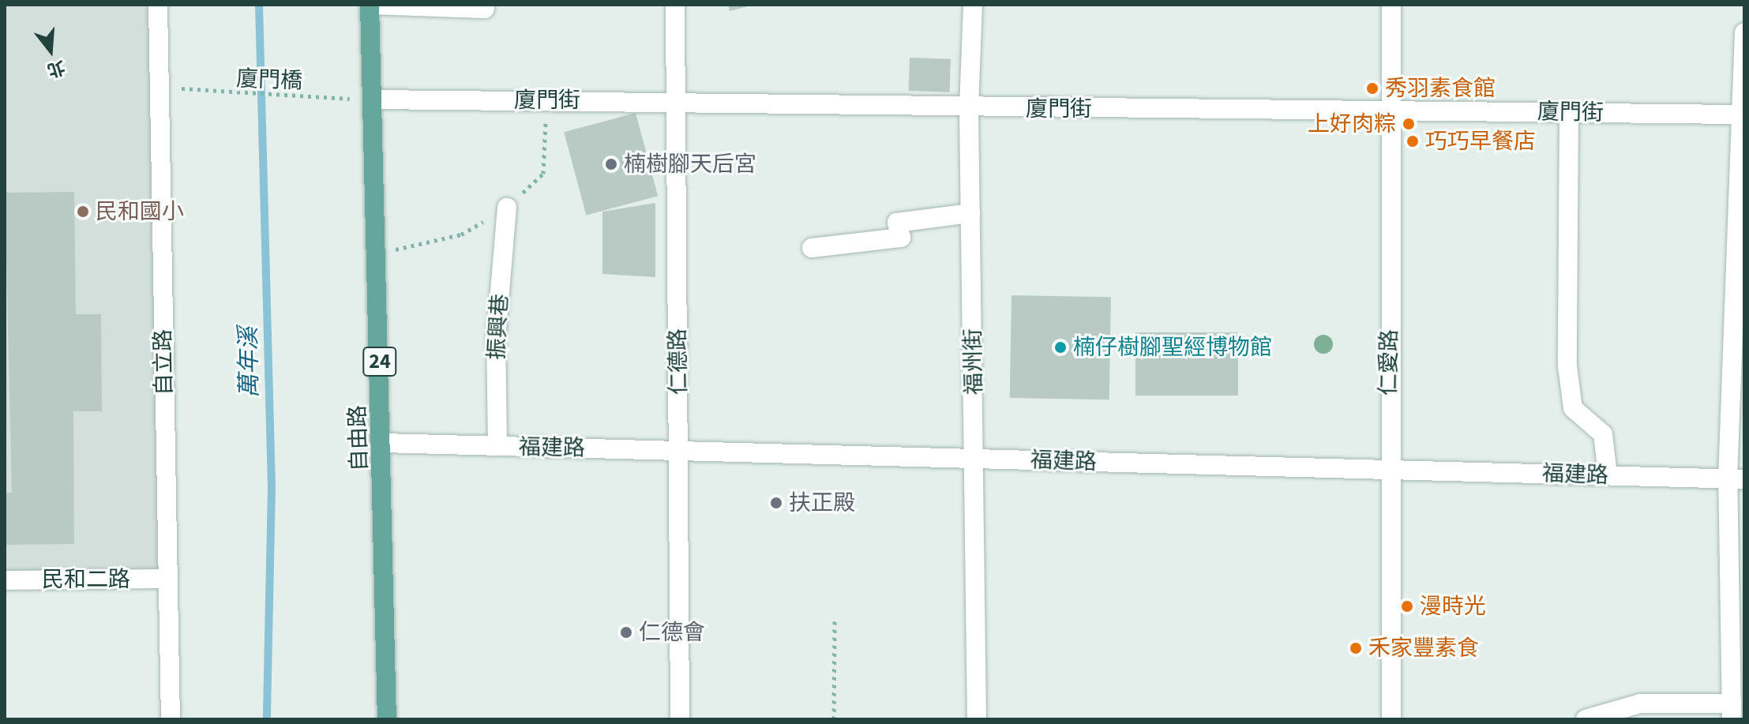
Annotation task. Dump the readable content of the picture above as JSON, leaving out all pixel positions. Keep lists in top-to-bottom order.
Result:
{
  "streets": {
    "main road": ["24", "自由路"],
    "street": [
      "廈門街",
      "振興巷",
      "仁德路",
      "福州街",
      "自立路",
      "仁愛路",
      "福建路",
      "民和二路"
    ],
    "path": ["廈門橋"]
  },
  "crossings": [
    ["廈門橋", "自立路"],
    ["廈門街", "仁德路"],
    ["廈門街", "福州街"],
    ["廈門街", "仁愛路"],
    ["廈門街", "自由路"],
    ["振興巷", "福建路"],
    ["仁德路", "福建路"],
    ["福州街", "福建路"],
    ["自立路", "民和二路"],
    ["仁愛路", "福建路"],
    ["自由路", "福建路"]
  ],
  "water": ["萬年溪"],
  "places": [
    "秀羽素食館",
    "上好肉粽",
    "巧巧早餐店",
    "楠樹腳天后宮",
    "民和國小",
    "楠仔樹腳聖經博物館",
    "扶正殿",
    "漫時光",
    "仁德會",
    "禾家豐素食"
  ],
  "north": "bottom"
}
